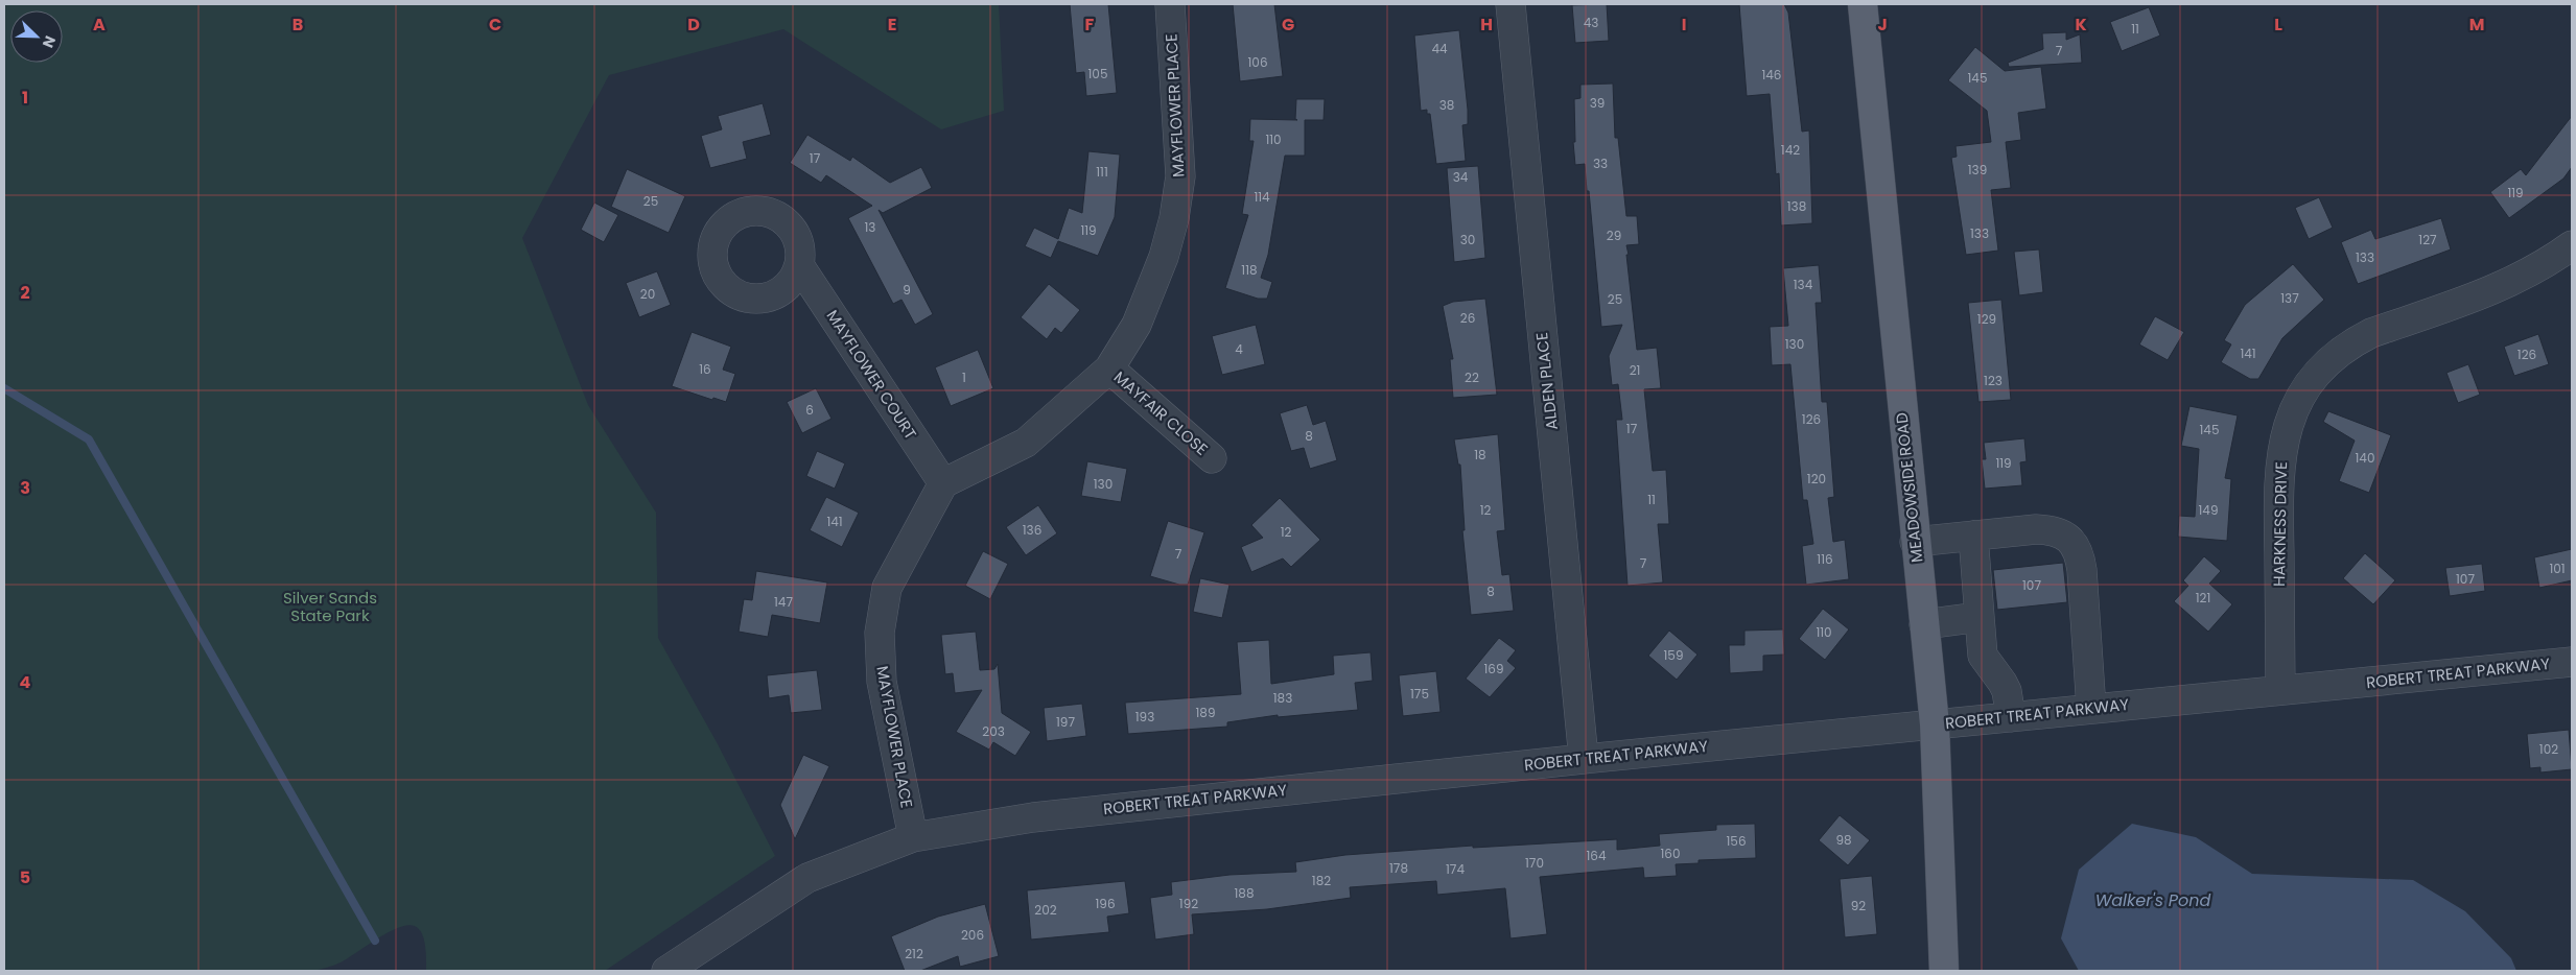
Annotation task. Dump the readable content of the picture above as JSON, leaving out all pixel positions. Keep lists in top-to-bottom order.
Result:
{
  "streets": {
    "main road": ["MEADOWSIDE ROAD"],
    "street": [
      "MAYFLOWER PLACE",
      "MAYFLOWER COURT",
      "ALDEN PLACE",
      "MAYFAIR CLOSE",
      "HARKNESS DRIVE",
      "ROBERT TREAT PARKWAY"
    ]
  },
  "crossings": [
    ["MAYFLOWER PLACE", "MAYFLOWER COURT"],
    ["MAYFLOWER PLACE", "MAYFAIR CLOSE"],
    ["MAYFLOWER PLACE", "ROBERT TREAT PARKWAY"],
    ["ALDEN PLACE", "ROBERT TREAT PARKWAY"],
    ["MEADOWSIDE ROAD", "ROBERT TREAT PARKWAY"],
    ["HARKNESS DRIVE", "ROBERT TREAT PARKWAY"]
  ],
  "water": ["Walker's Pond"],
  "parks": ["Silver Sands State Park"],
  "house_numbers": [
    "43",
    "11",
    "44",
    "7",
    "106",
    "105",
    "146",
    "145",
    "39",
    "38",
    "110",
    "142",
    "17",
    "33",
    "139",
    "111",
    "34",
    "119",
    "114",
    "25",
    "138",
    "13",
    "119",
    "133",
    "29",
    "30",
    "127",
    "133",
    "118",
    "134",
    "9",
    "20",
    "137",
    "25",
    "26",
    "129",
    "130",
    "4",
    "141",
    "126",
    "16",
    "21",
    "1",
    "22",
    "123",
    "6",
    "126",
    "17",
    "145",
    "8",
    "18",
    "140",
    "119",
    "120",
    "130",
    "11",
    "12",
    "149",
    "141",
    "136",
    "12",
    "7",
    "116",
    "7",
    "101",
    "107",
    "107",
    "8",
    "121",
    "147",
    "110",
    "159",
    "169",
    "175",
    "183",
    "189",
    "193",
    "197",
    "203",
    "102",
    "98",
    "156",
    "160",
    "164",
    "170",
    "178",
    "174",
    "182",
    "188",
    "196",
    "192",
    "92",
    "202",
    "206",
    "212"
  ],
  "north": "bottom right",
  "grid": {
    "columns": [
      "A",
      "B",
      "C",
      "D",
      "E",
      "F",
      "G",
      "H",
      "I",
      "J",
      "K",
      "L",
      "M"
    ],
    "rows": [
      "1",
      "2",
      "3",
      "4",
      "5"
    ]
  }
}
